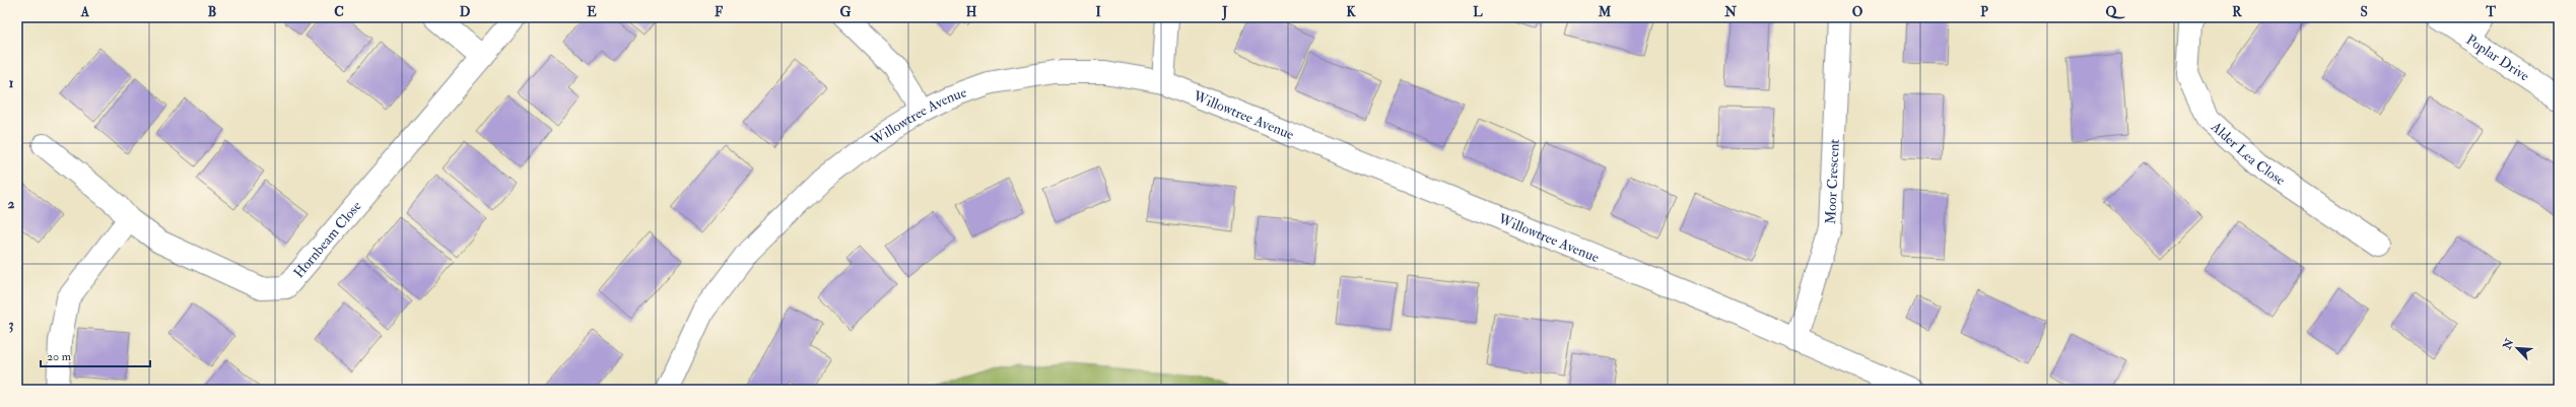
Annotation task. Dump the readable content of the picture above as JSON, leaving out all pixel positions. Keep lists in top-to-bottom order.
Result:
{
  "streets": {
    "street": [
      "Poplar Drive",
      "Willowtree Avenue",
      "Alder Lea Close",
      "Moor Crescent",
      "Hornbeam Close"
    ]
  },
  "crossings": [
    ["Willowtree Avenue", "Moor Crescent"]
  ],
  "scale_bar": "20 m",
  "north": "top left",
  "grid": {
    "columns": [
      "A",
      "B",
      "C",
      "D",
      "E",
      "F",
      "G",
      "H",
      "I",
      "J",
      "K",
      "L",
      "M",
      "N",
      "O",
      "P",
      "Q",
      "R",
      "S",
      "T"
    ],
    "rows": ["1", "2", "3"]
  }
}
